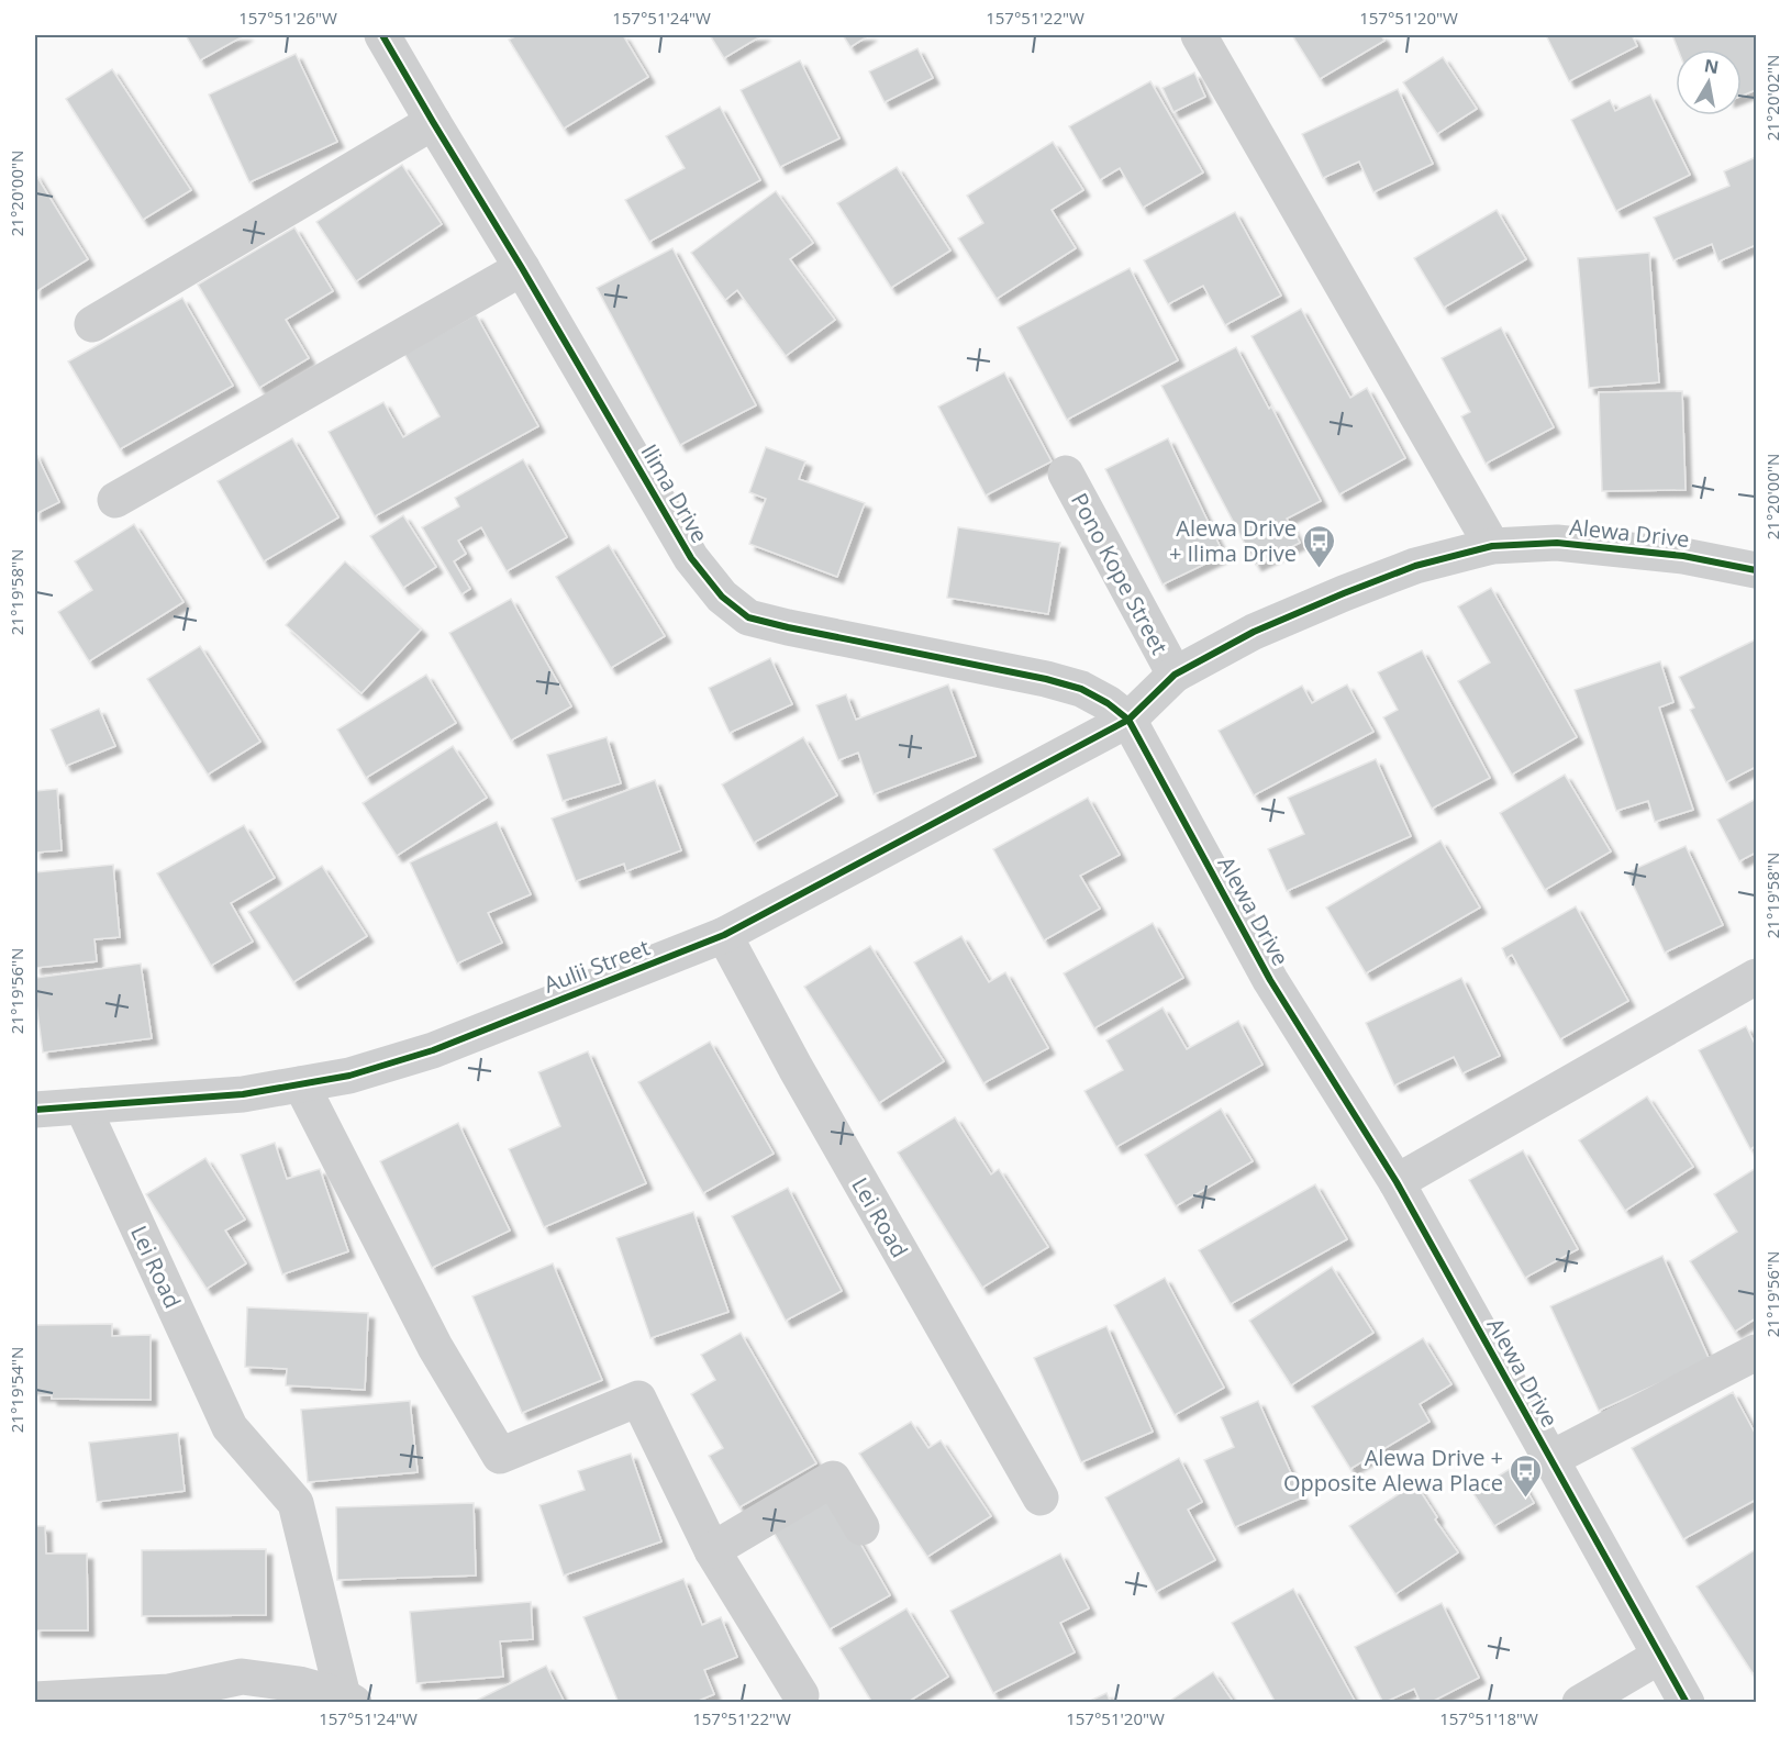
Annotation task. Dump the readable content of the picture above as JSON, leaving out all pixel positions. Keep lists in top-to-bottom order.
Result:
{
  "streets": {
    "street": [
      "Ilima Drive",
      "Alewa Drive",
      "Pono Kope Street",
      "Aulii Street",
      "Lei Road"
    ]
  },
  "crossings": [
    ["Ilima Drive", "Alewa Drive"],
    ["Ilima Drive", "Aulii Street"],
    ["Alewa Drive", "Pono Kope Street"],
    ["Alewa Drive", "Aulii Street"],
    ["Aulii Street", "Lei Road"]
  ],
  "places": {
    "bus stop": ["Alewa Drive + Ilima Drive", "Alewa Drive + Opposite Alewa Place"]
  },
  "north": "top",
  "coordinates": [
    "157°51'26\"W",
    "157°51'24\"W",
    "157°51'22\"W",
    "157°51'20\"W",
    "21°20'02\"N",
    "21°20'00\"N",
    "21°19'58\"N",
    "21°19'56\"N",
    "21°19'54\"N",
    "157°51'18\"W"
  ]
}
